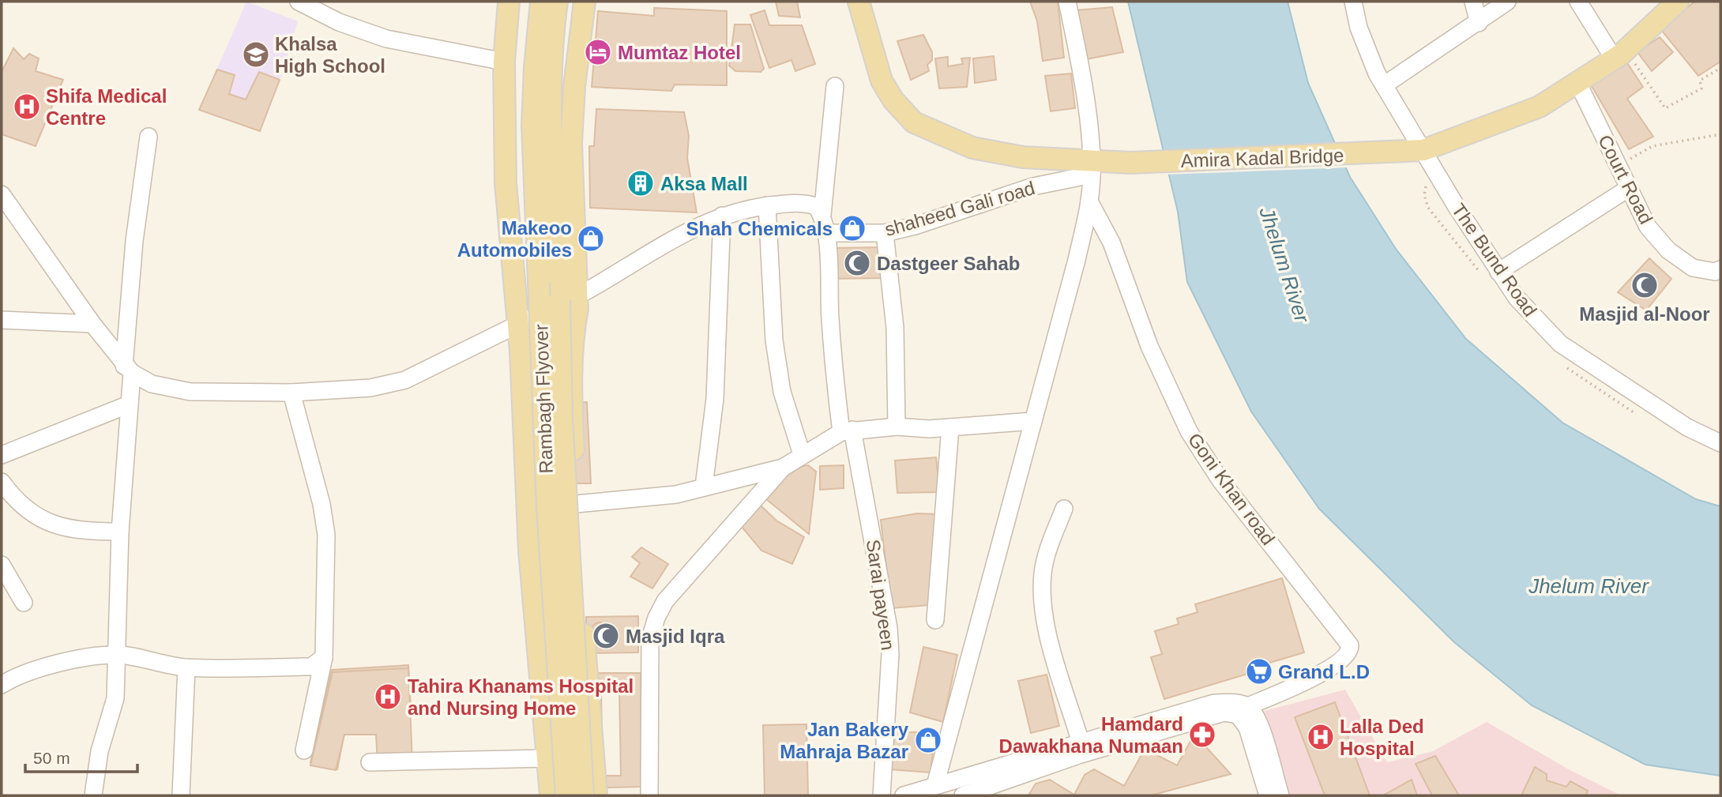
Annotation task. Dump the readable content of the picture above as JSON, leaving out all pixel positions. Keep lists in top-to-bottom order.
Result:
{
  "streets": {
    "main road": ["Amira Kadal Bridge", "Rambagh Flyover"],
    "street": [
      "Court Road",
      "shaheed Gali road",
      "The Bund Road",
      "Goni Khan road",
      "Sarai payeen"
    ]
  },
  "crossings": [
    ["Amira Kadal Bridge", "Court Road"],
    ["Amira Kadal Bridge", "shaheed Gali road"],
    ["Amira Kadal Bridge", "The Bund Road"],
    ["shaheed Gali road", "Sarai payeen"]
  ],
  "water": ["Jhelum River"],
  "places": {
    "hotel": ["Mumtaz Hotel"],
    "school or university": ["Khalsa High School"],
    "hospital": ["Shifa Medical Centre", "Tahira Khanams Hospital and Nursing Home", "Lalla Ded Hospital"],
    "building": ["Aksa Mall"],
    "shop": ["Shah Chemicals", "Makeoo Automobiles", "Jan Bakery Mahraja Bazar"],
    "mosque": ["Dastgeer Sahab", "Masjid al-Noor", "Masjid Iqra"],
    "supermarket": ["Grand L.D"],
    "pharmacy": ["Hamdard Dawakhana Numaan"]
  },
  "scale_bar": "50 m"
}
